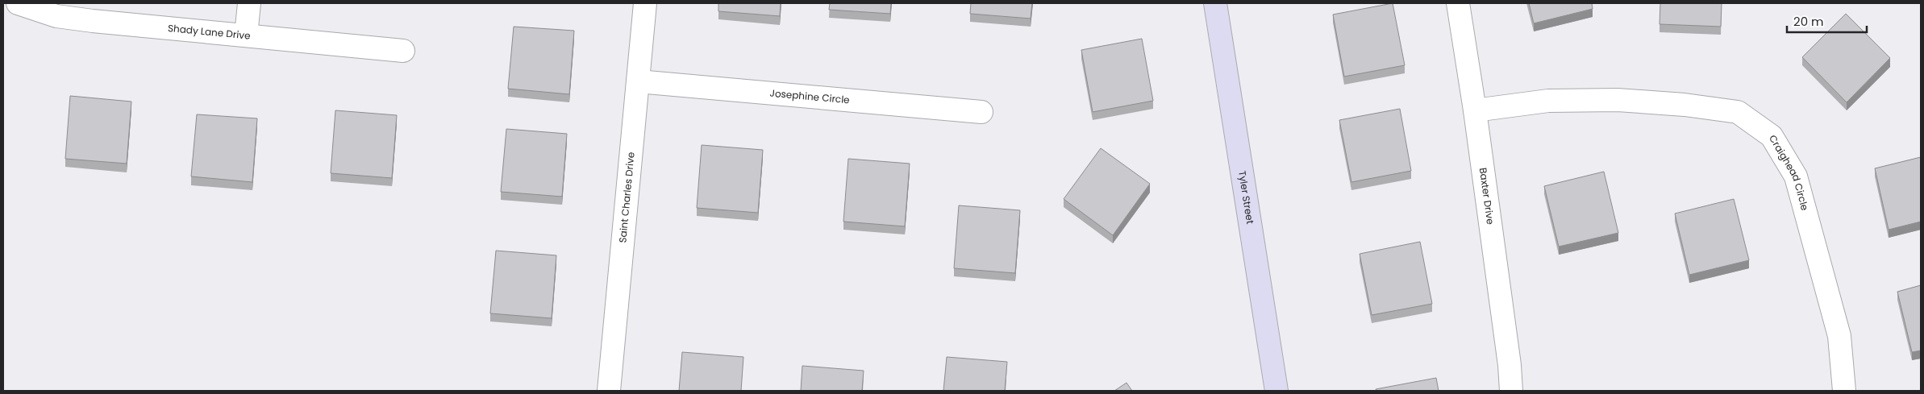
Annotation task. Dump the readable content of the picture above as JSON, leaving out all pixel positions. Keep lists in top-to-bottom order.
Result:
{
  "streets": {
    "street": [
      "Shady Lane Drive",
      "Josephine Circle",
      "Craighead Circle",
      "Saint Charles Drive",
      "Baxter Drive",
      "Tyler Street"
    ]
  },
  "crossings": [
    ["Josephine Circle", "Saint Charles Drive"],
    ["Craighead Circle", "Baxter Drive"]
  ],
  "scale_bar": "20 m"
}
